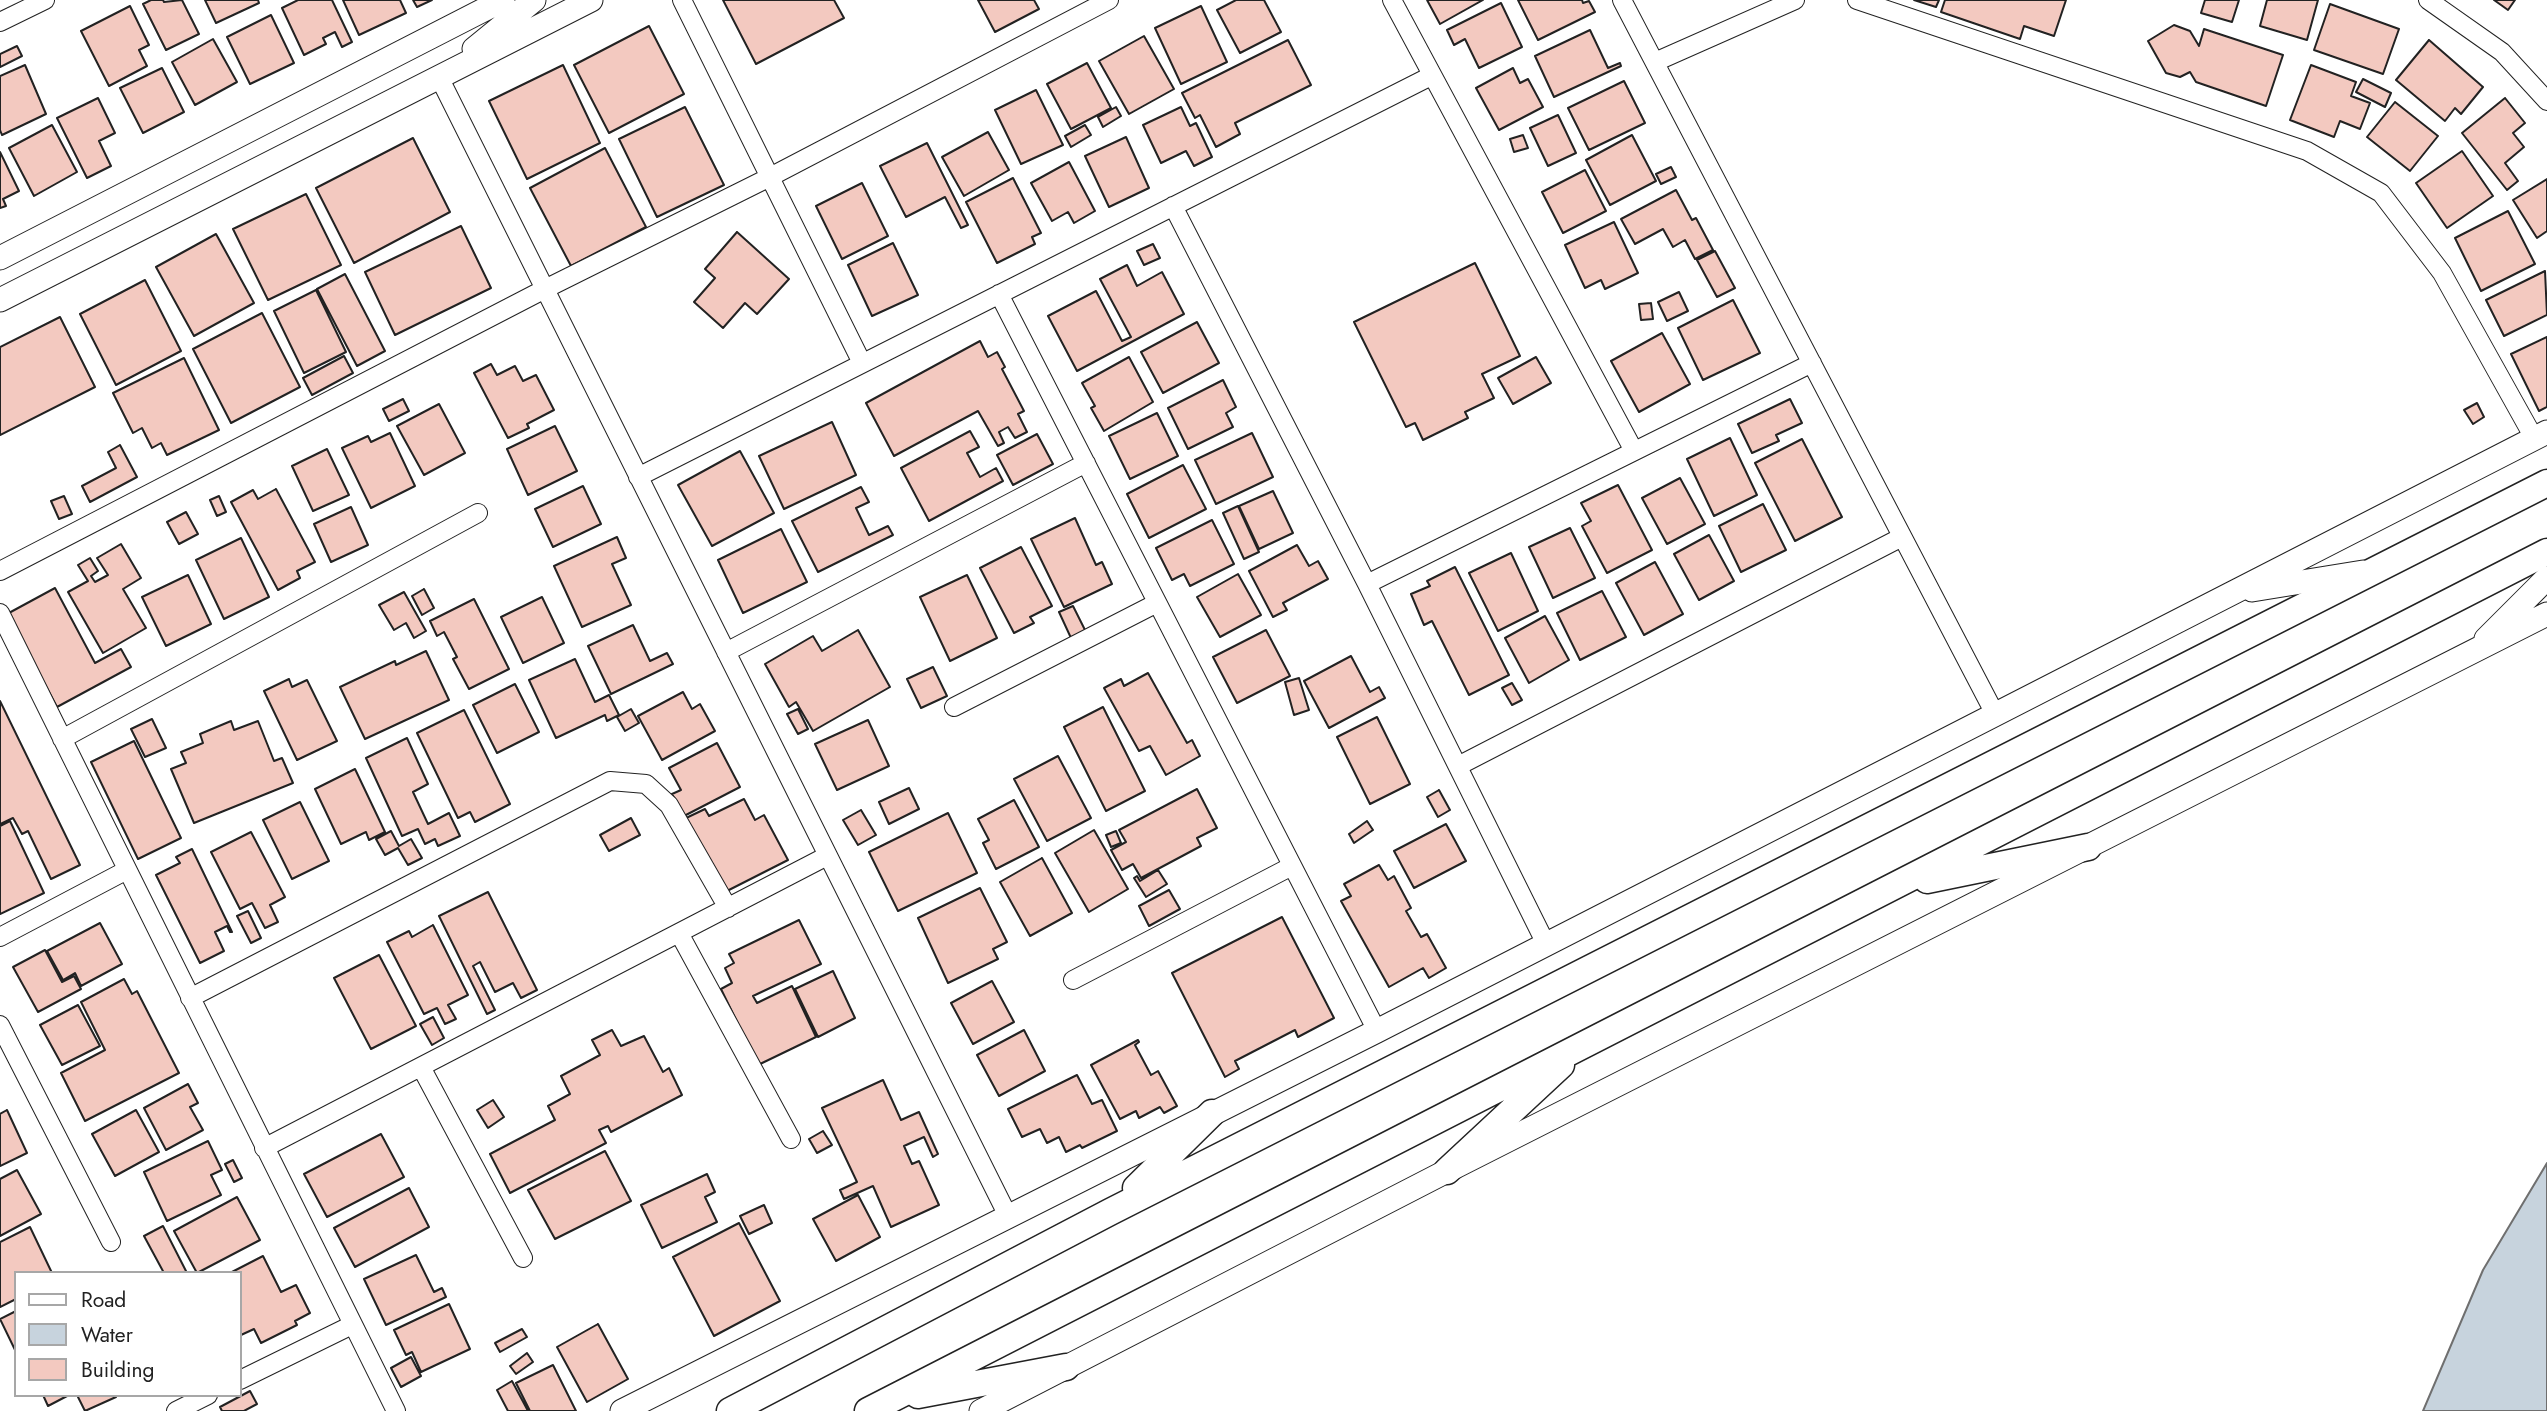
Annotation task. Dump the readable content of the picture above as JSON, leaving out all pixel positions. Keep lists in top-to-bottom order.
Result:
{
  "legend": ["Road", "Water", "Building"]
}
